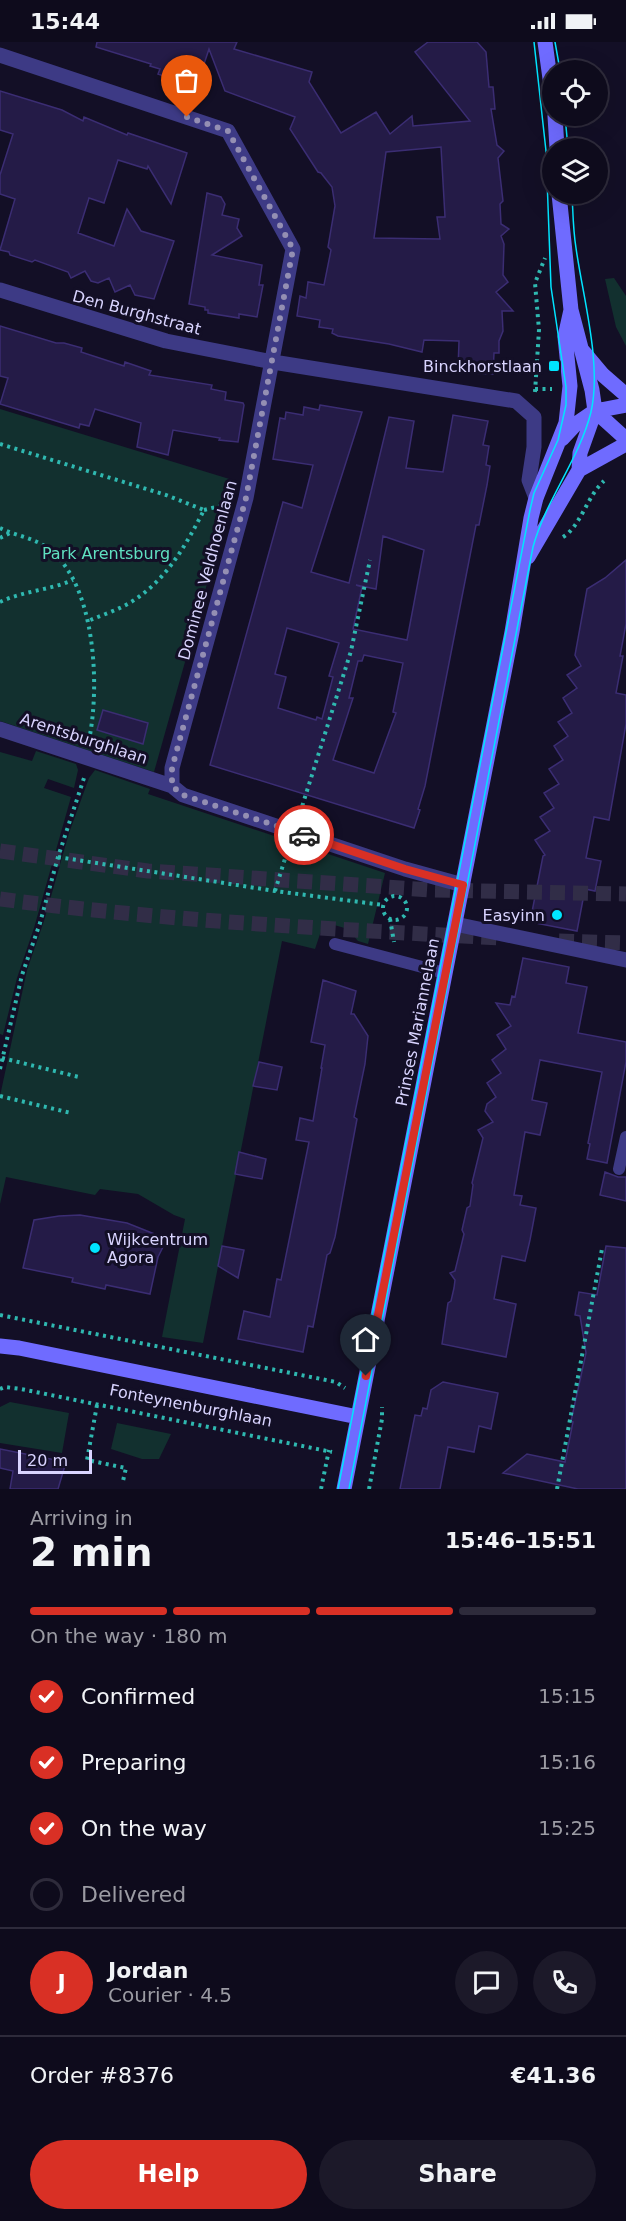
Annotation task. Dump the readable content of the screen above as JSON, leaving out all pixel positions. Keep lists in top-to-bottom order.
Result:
{
  "streets": {
    "street": [
      "Den Burghstraat",
      "Dominee Veldhoenlaan",
      "Arentsburghlaan",
      "Prinses Mariannelaan",
      "Fonteynenburghlaan"
    ]
  },
  "crossings": [
    ["Den Burghstraat", "Dominee Veldhoenlaan"],
    ["Dominee Veldhoenlaan", "Arentsburghlaan"],
    ["Arentsburghlaan", "Prinses Mariannelaan"],
    ["Prinses Mariannelaan", "Fonteynenburghlaan"]
  ],
  "parks": ["Park Arentsburg"],
  "places": {
    "transit": ["Binckhorstlaan"],
    "other": ["Easyinn", "Wijkcentrum Agora"]
  },
  "scale_bar": "20 m",
  "page": {
    "status": "15:44",
    "scale": "20 m",
    "heading": ["2 min", "Arriving in", "15:46–15:51"],
    "panel": [
      "Jordan",
      "Courier · 4.5",
      "Order #8376",
      "€41.36"
    ],
    "bar": "On the way · 180 m",
    "list": [
      ["Confirmed", "15:15"],
      ["Preparing", "15:16"],
      ["On the way", "15:25"],
      "Delivered"
    ],
    "round": "J",
    "buttons": ["Help", "Share"]
  }
}
